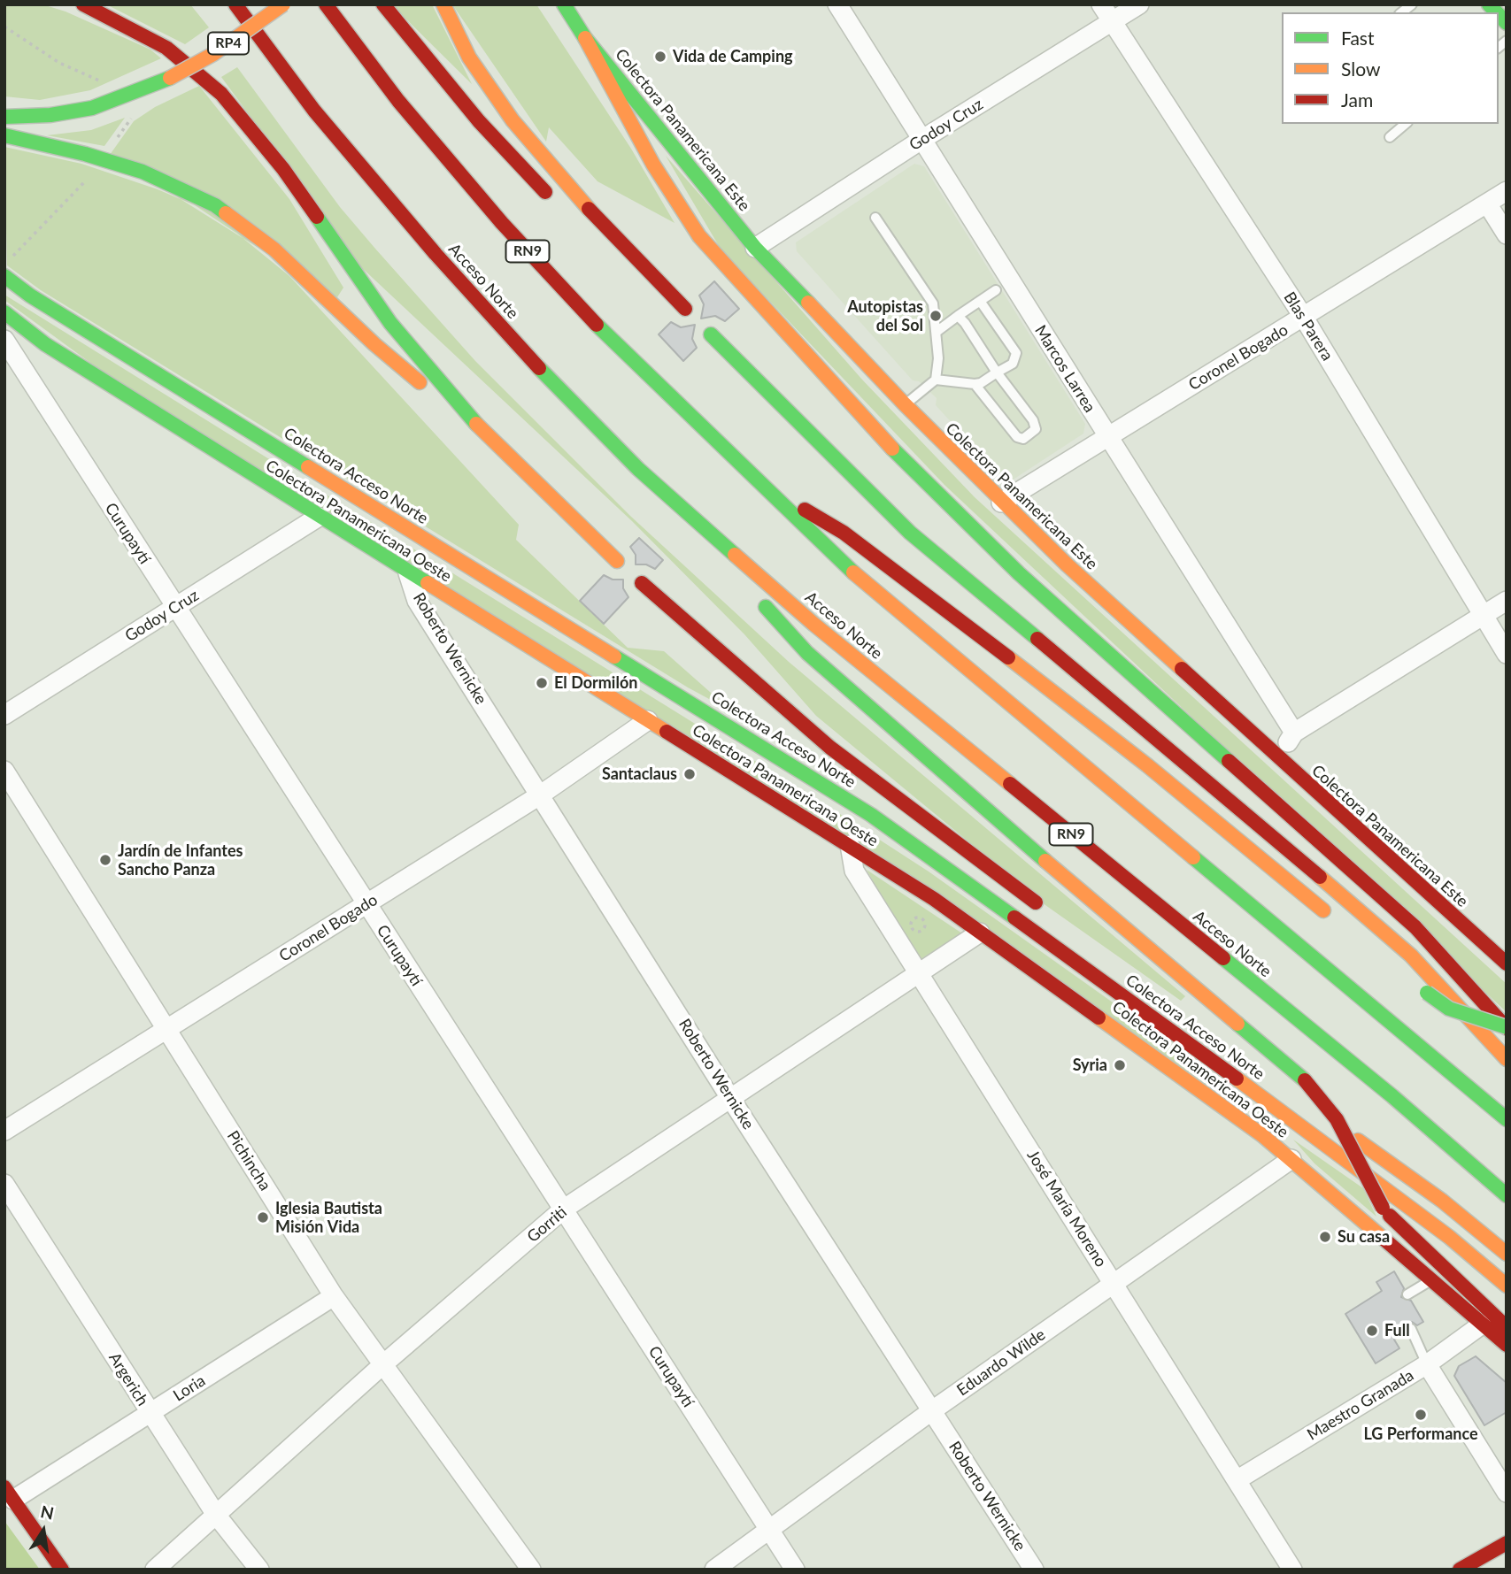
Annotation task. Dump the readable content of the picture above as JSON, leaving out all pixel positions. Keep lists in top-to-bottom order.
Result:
{
  "streets": {
    "main road": [
      "RP4",
      "Colectora Panamericana Este",
      "RN9",
      "Acceso Norte",
      "Colectora Acceso Norte",
      "Colectora Panamericana Oeste"
    ],
    "street": [
      "Godoy Cruz",
      "Blas Parera",
      "Coronel Bogado",
      "Marcos Larrea",
      "Curupaytí",
      "Roberto Wernicke",
      "Pichincha",
      "José María Moreno",
      "Gorriti",
      "Eduardo Wilde",
      "Argerich",
      "Loria",
      "Maestro Granada"
    ]
  },
  "crossings": [
    ["Godoy Cruz", "Colectora Panamericana Este"],
    ["Godoy Cruz", "Blas Parera"],
    ["Godoy Cruz", "Marcos Larrea"],
    ["Godoy Cruz", "Colectora Panamericana Oeste"],
    ["Godoy Cruz", "Curupaytí"],
    ["Colectora Panamericana Este", "Coronel Bogado"],
    ["Blas Parera", "Coronel Bogado"],
    ["Coronel Bogado", "Marcos Larrea"],
    ["Coronel Bogado", "Colectora Panamericana Oeste"],
    ["Coronel Bogado", "Curupaytí"],
    ["Coronel Bogado", "Roberto Wernicke"],
    ["Coronel Bogado", "Pichincha"],
    ["Colectora Panamericana Oeste", "Roberto Wernicke"],
    ["Colectora Panamericana Oeste", "José María Moreno"],
    ["Colectora Panamericana Oeste", "Gorriti"],
    ["Colectora Panamericana Oeste", "Eduardo Wilde"],
    ["Colectora Panamericana Oeste", "Maestro Granada"],
    ["Curupaytí", "Gorriti"],
    ["Curupaytí", "Eduardo Wilde"],
    ["Roberto Wernicke", "Gorriti"],
    ["Roberto Wernicke", "Eduardo Wilde"],
    ["Pichincha", "Gorriti"],
    ["Pichincha", "Loria"],
    ["José María Moreno", "Gorriti"],
    ["José María Moreno", "Eduardo Wilde"],
    ["José María Moreno", "Maestro Granada"],
    ["Gorriti", "Argerich"],
    ["Argerich", "Loria"]
  ],
  "places": [
    "Vida de Camping",
    "Autopistas del Sol",
    "El Dormilón",
    "Santaclaus",
    "Jardín de Infantes Sancho Panza",
    "Syria",
    "Iglesia Bautista Misión Vida",
    "Su casa",
    "Full",
    "LG Performance"
  ],
  "legend": ["Fast", "Slow", "Jam"],
  "north": "top"
}
